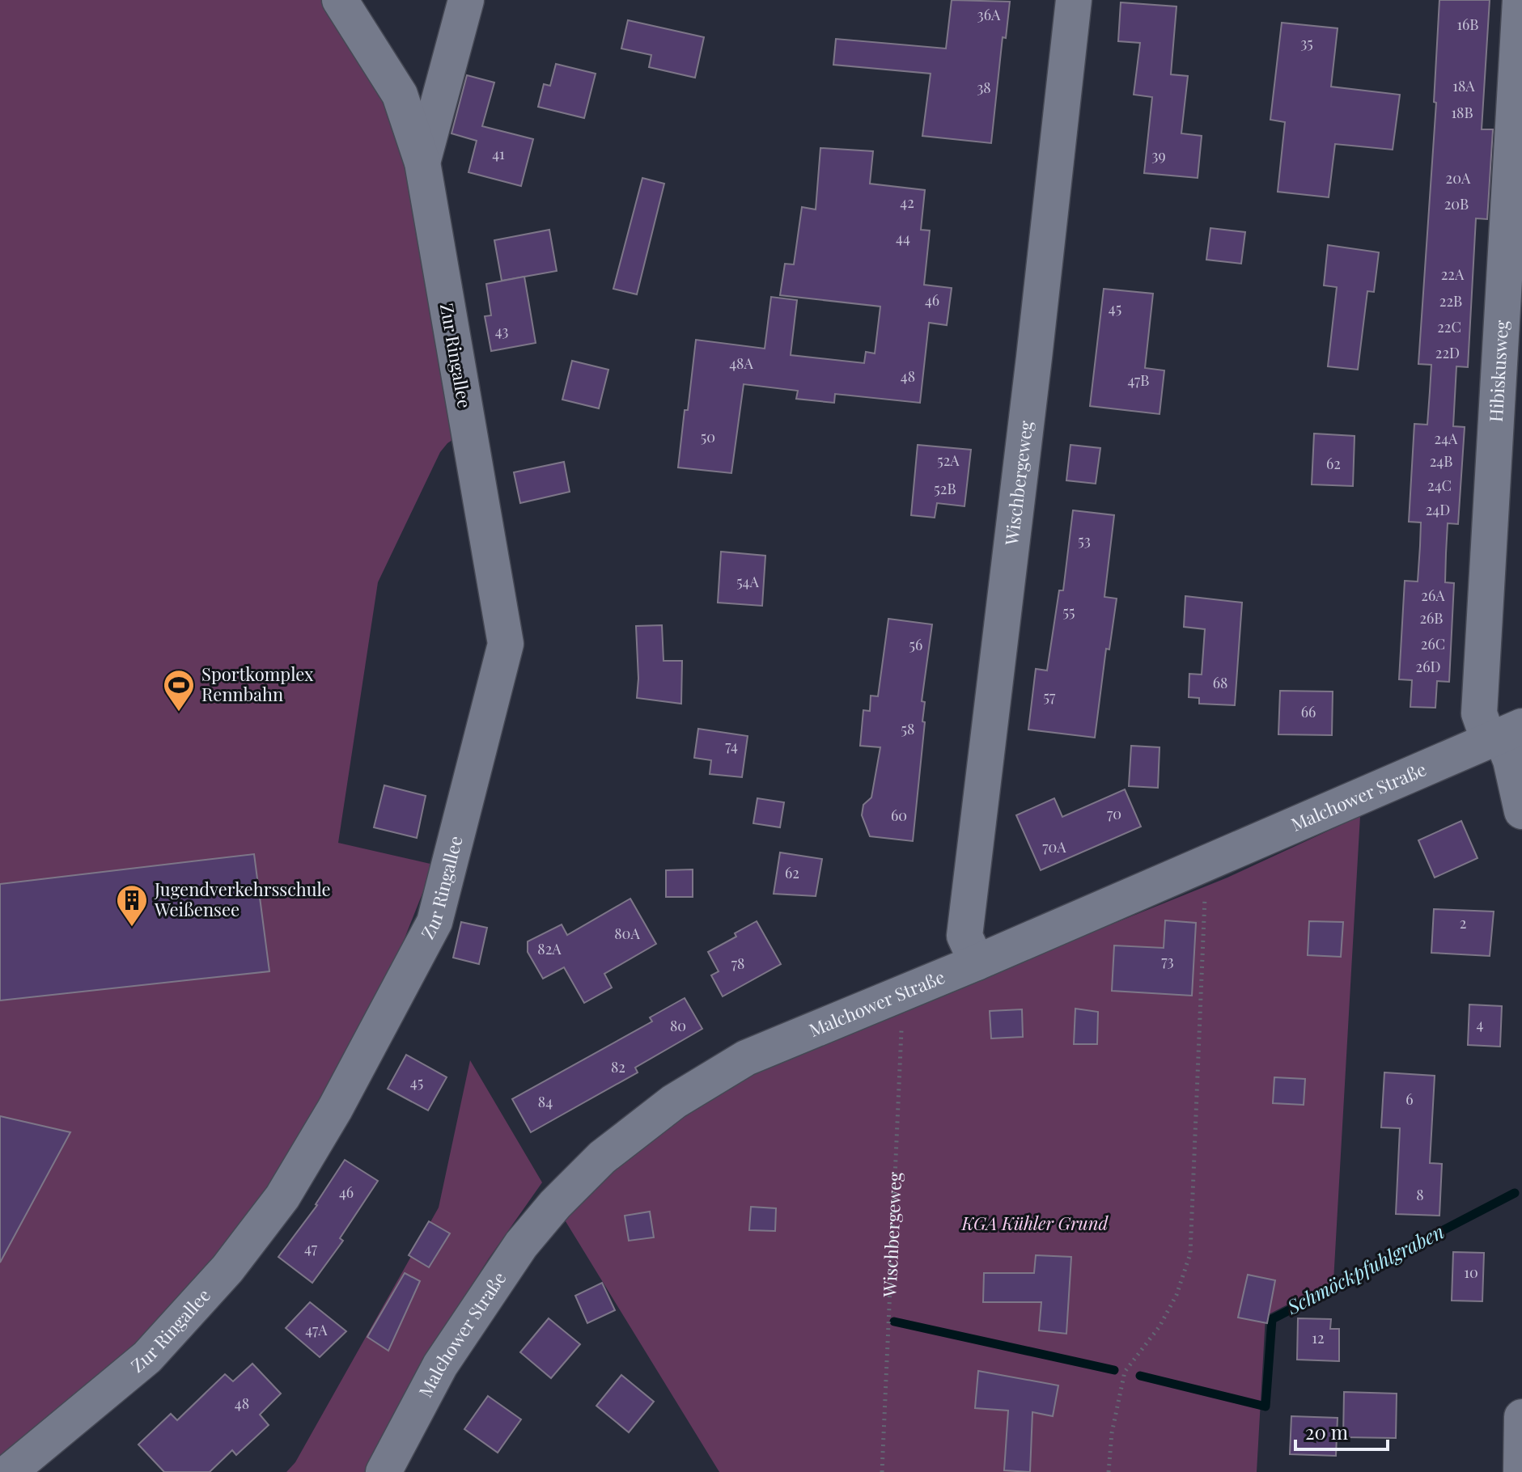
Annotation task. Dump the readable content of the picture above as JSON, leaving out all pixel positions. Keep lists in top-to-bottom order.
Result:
{
  "streets": {
    "street": [
      "Zur Ringallee",
      "Hibiskusweg",
      "Wischbergeweg",
      "Malchower Straße"
    ]
  },
  "crossings": [
    ["Hibiskusweg", "Malchower Straße"],
    ["Wischbergeweg", "Malchower Straße"]
  ],
  "water": ["Schmöckpfuhlgraben"],
  "parks": ["KGA Kühler Grund"],
  "places": {
    "sports": ["Sportkomplex Rennbahn"],
    "building": ["Jugendverkehrsschule Weißensee"]
  },
  "house_numbers": [
    "36A",
    "16B",
    "35",
    "18A",
    "38",
    "18B",
    "41",
    "39",
    "20A",
    "42",
    "20B",
    "44",
    "22A",
    "46",
    "22B",
    "45",
    "22C",
    "43",
    "22D",
    "48A",
    "48",
    "47B",
    "50",
    "24A",
    "52A",
    "24B",
    "62",
    "24C",
    "52B",
    "24D",
    "53",
    "54A",
    "26A",
    "55",
    "26B",
    "26C",
    "56",
    "26D",
    "68",
    "57",
    "66",
    "58",
    "74",
    "70",
    "60",
    "70A",
    "62",
    "2",
    "80A",
    "82A",
    "73",
    "78",
    "4",
    "80",
    "82",
    "45",
    "6",
    "84",
    "46",
    "8",
    "47",
    "10",
    "47A",
    "12",
    "48"
  ],
  "scale_bar": "20 m"
}
